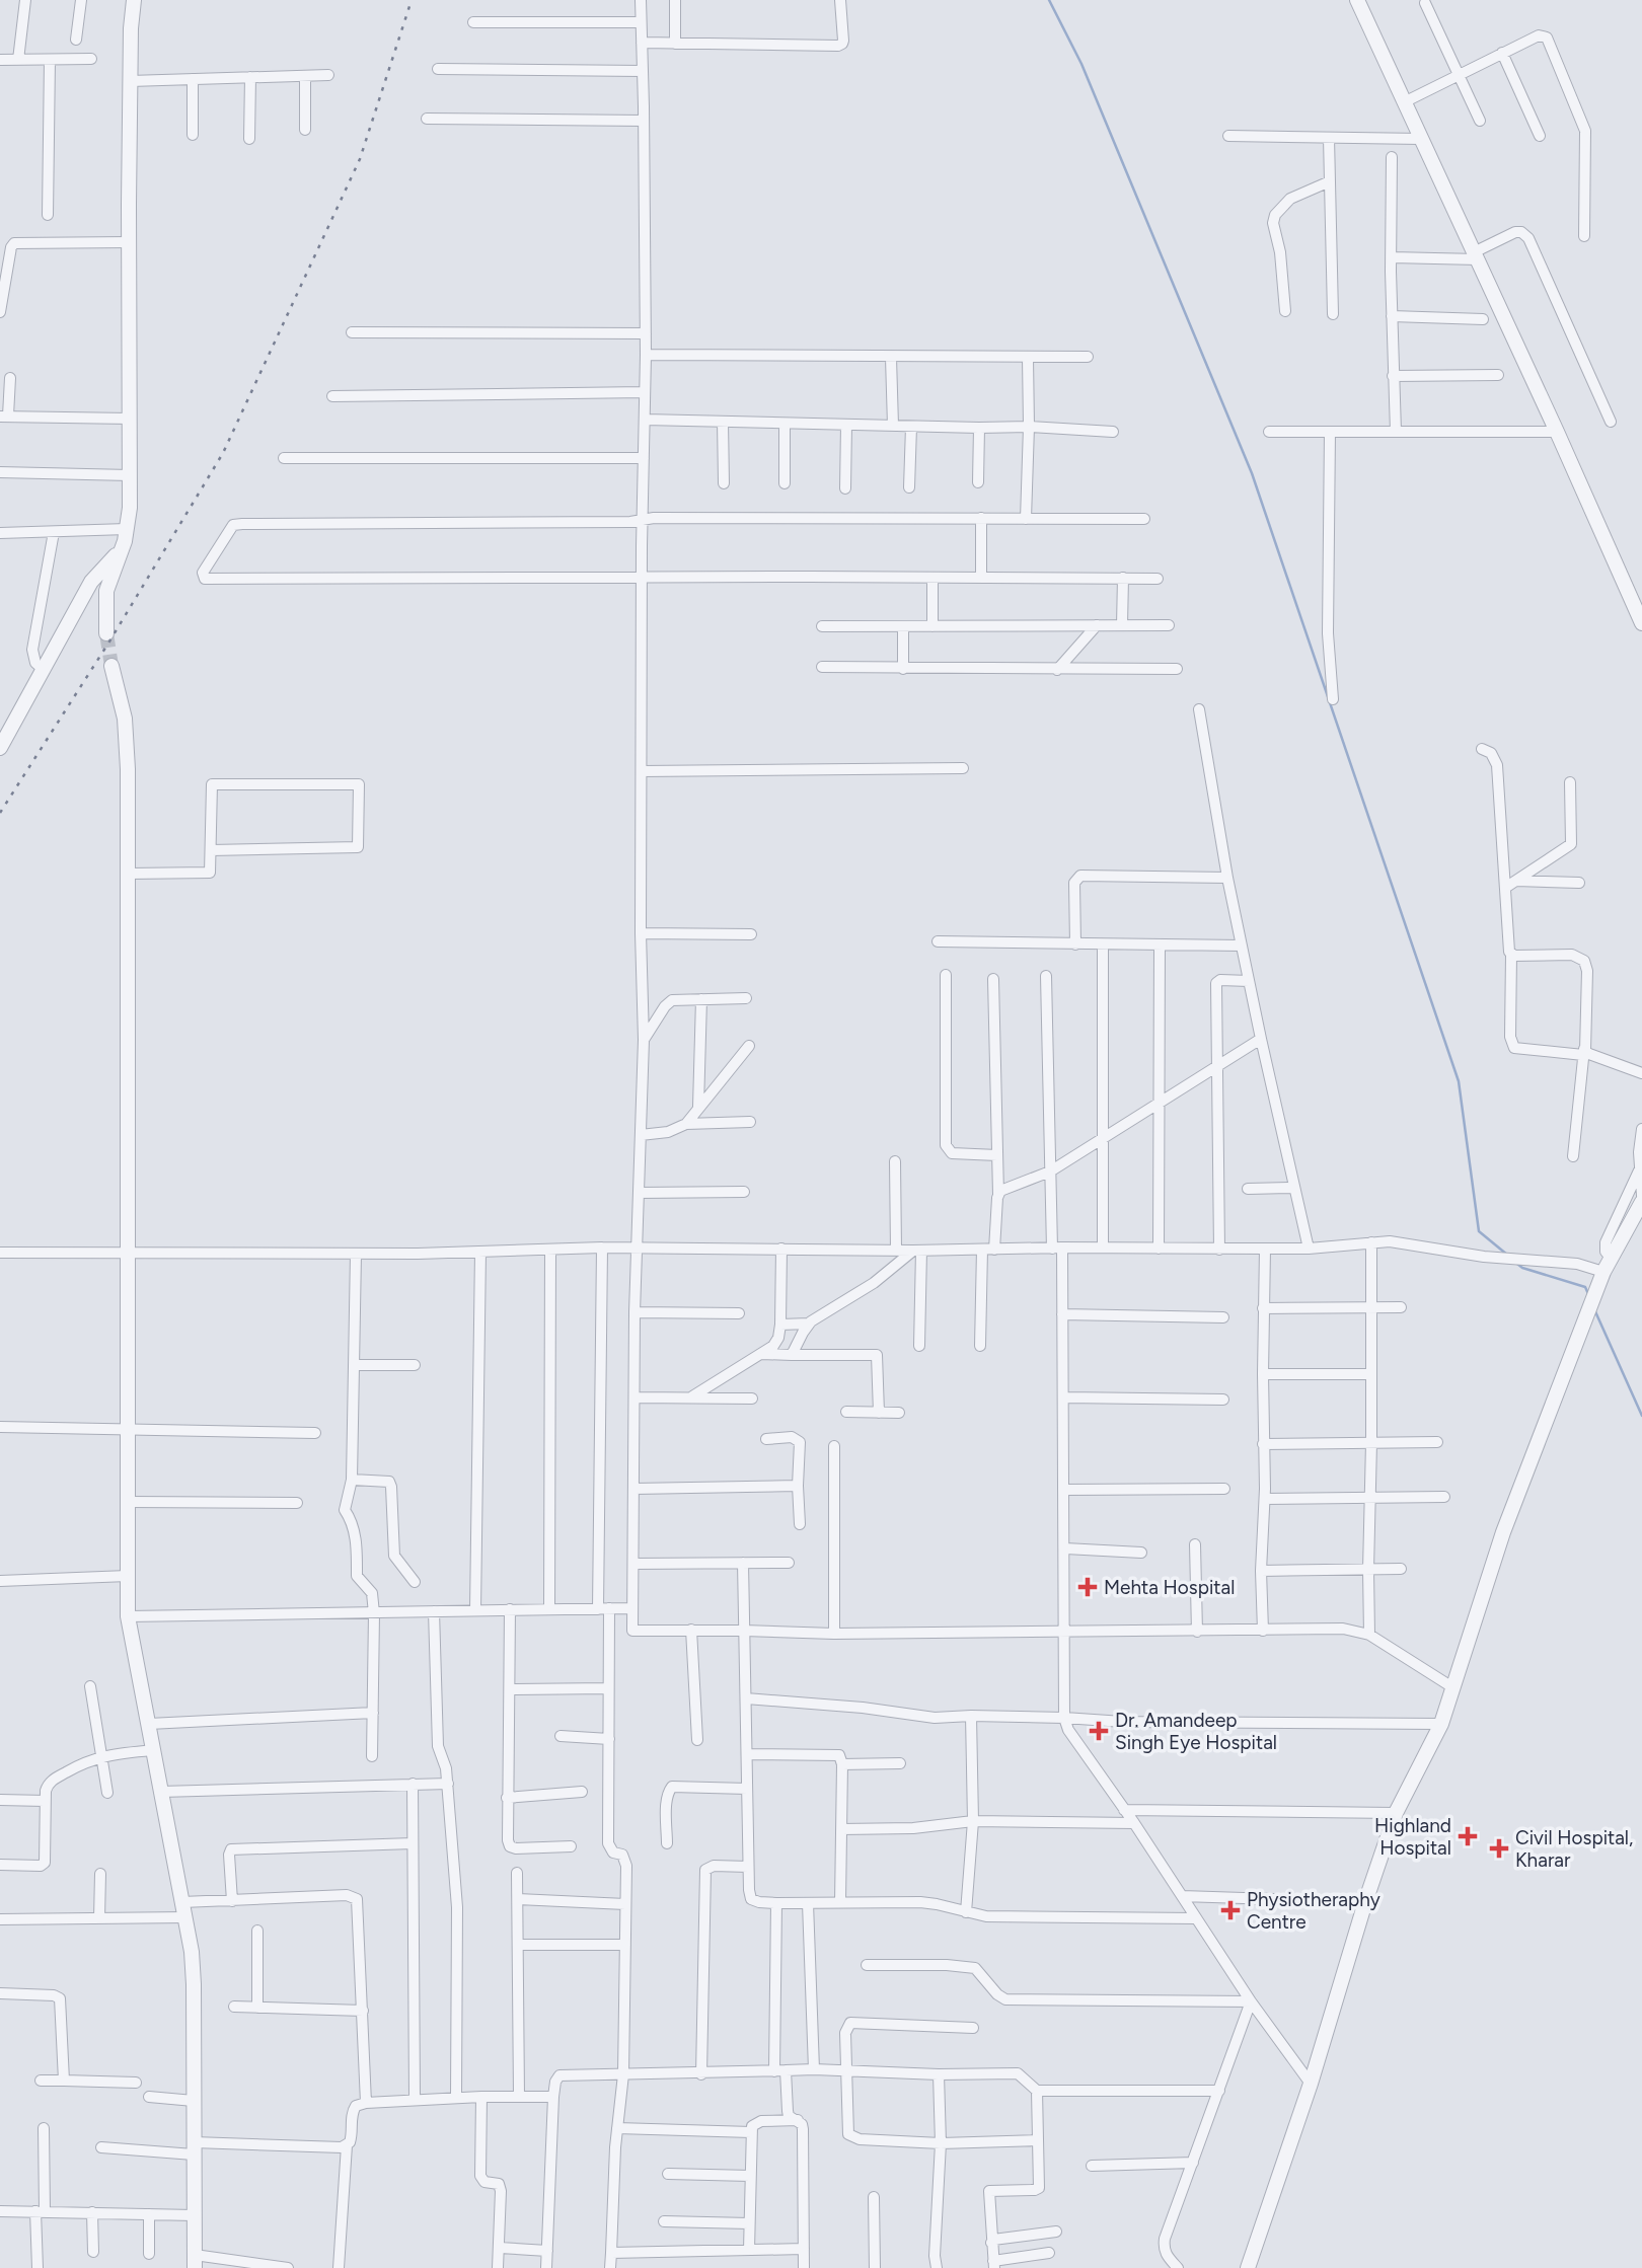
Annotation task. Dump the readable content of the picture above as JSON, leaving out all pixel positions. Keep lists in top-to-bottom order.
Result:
{
  "places": {
    "health": [
      "Mehta Hospital",
      "Dr. Amandeep Singh Eye Hospital",
      "Highland Hospital",
      "Civil Hospital, Kharar",
      "Physiotheraphy Centre"
    ]
  }
}
